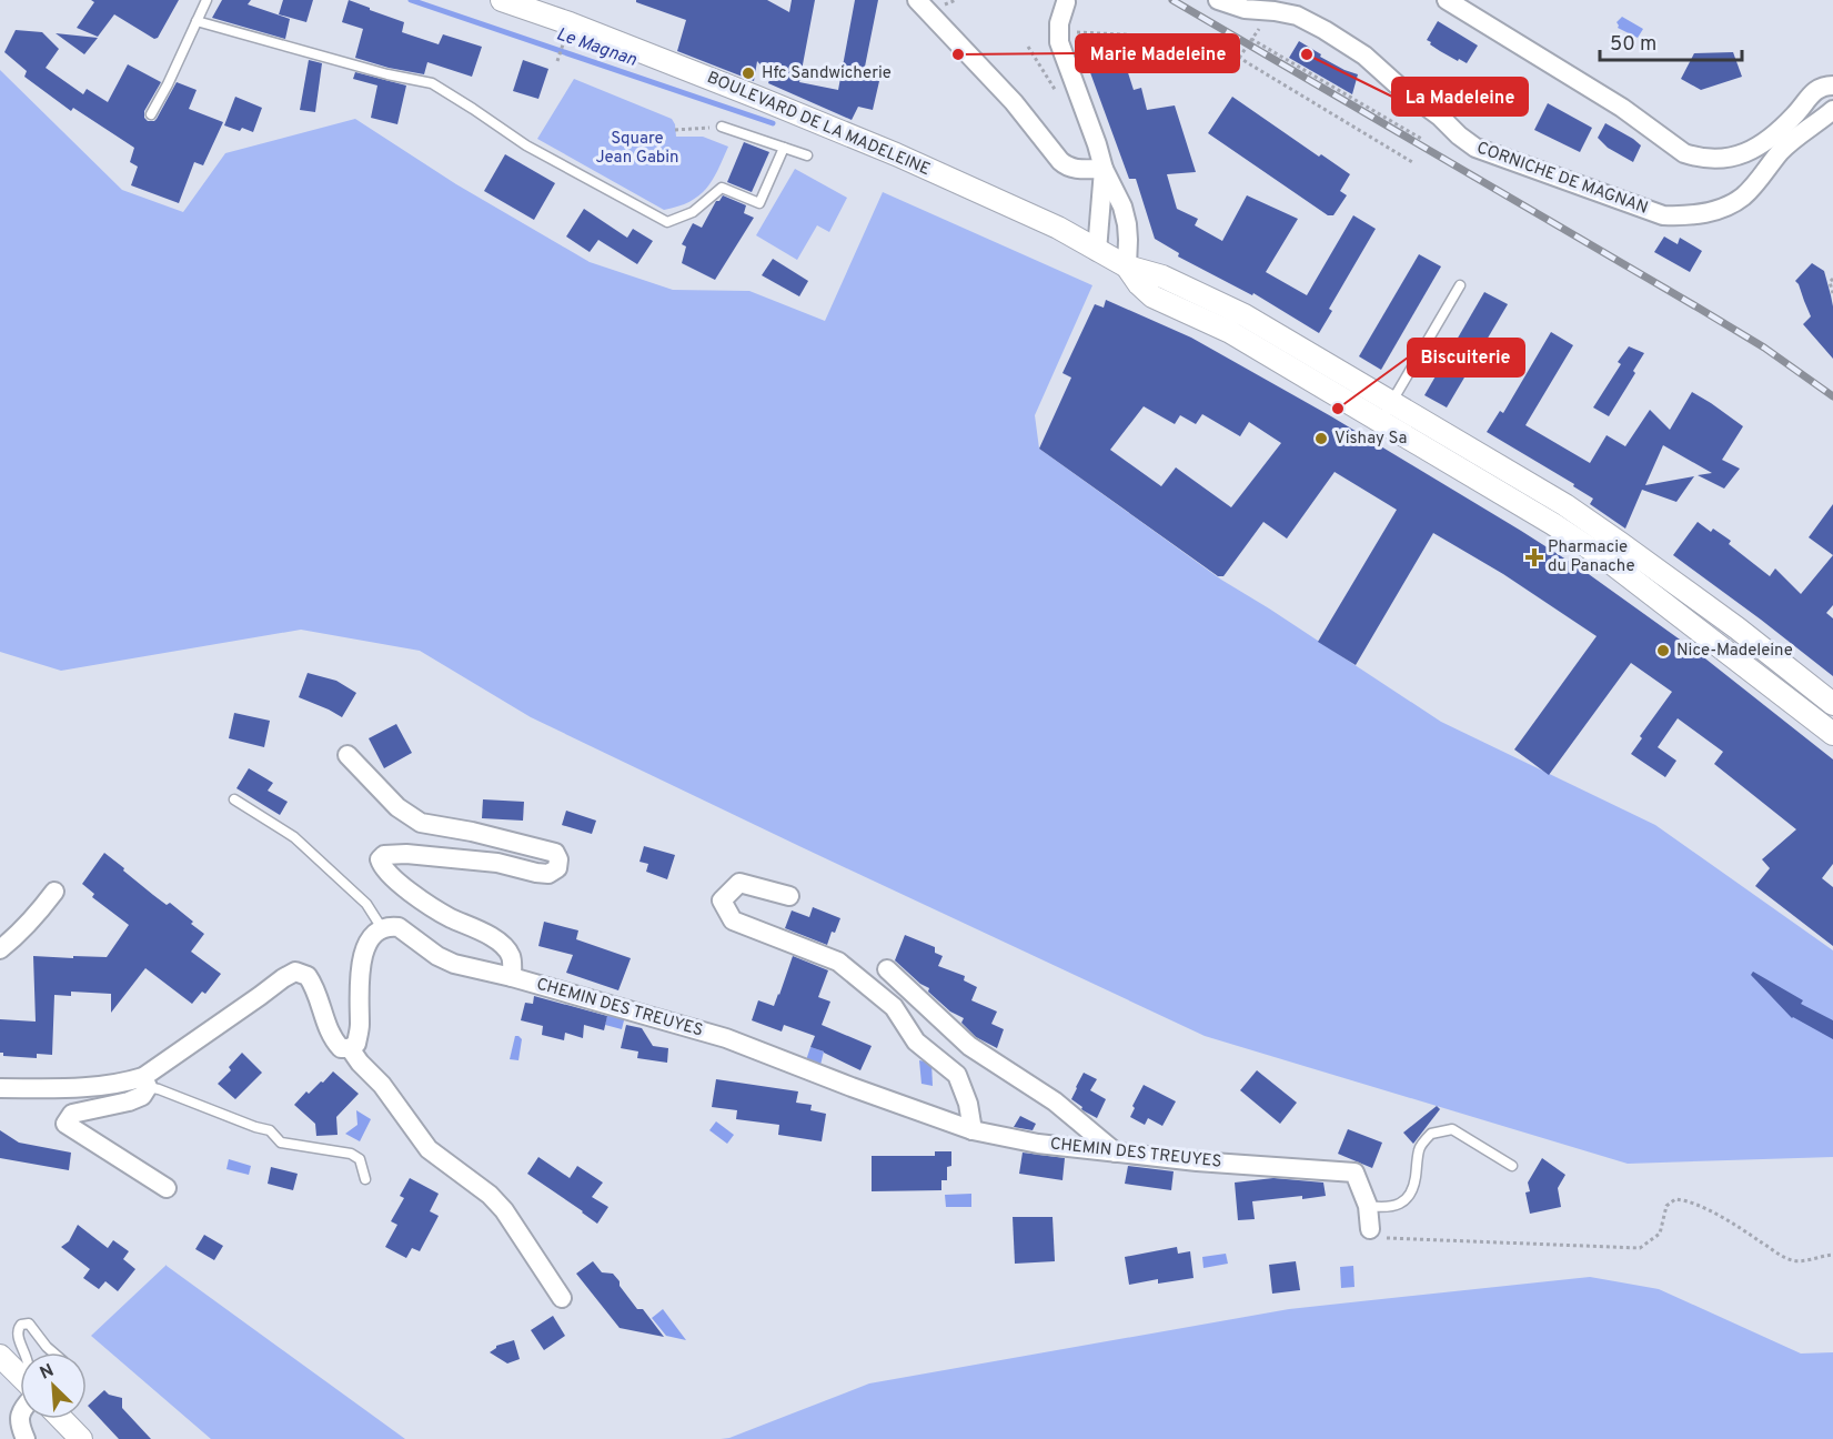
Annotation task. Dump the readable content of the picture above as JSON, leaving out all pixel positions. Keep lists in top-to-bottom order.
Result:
{
  "streets": {
    "street": ["BOULEVARD DE LA MADELEINE", "CORNICHE DE MAGNAN", "CHEMIN DES TREUYES"]
  },
  "water": ["Le Magnan"],
  "parks": ["Square Jean Gabin"],
  "places": {
    "other": [
      "Marie Madeleine",
      "La Madeleine",
      "Hfc Sandwicherie",
      "Biscuiterie",
      "Vishay Sa",
      "Nice-Madeleine"
    ],
    "health": ["Pharmacie du Panache"]
  },
  "scale_bar": "50 m",
  "north": "top left"
}
